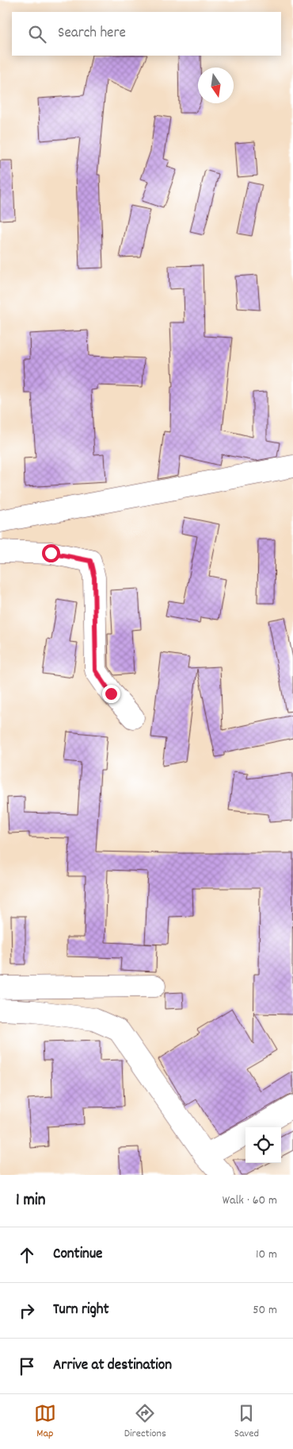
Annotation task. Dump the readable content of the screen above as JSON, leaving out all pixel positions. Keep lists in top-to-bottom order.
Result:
{
  "north": "bottom",
  "page": {
    "search": "Search here",
    "heading": ["1 min", "Walk · 60 m"],
    "list": [
      ["Continue", "10 m"],
      ["Turn right", "50 m"],
      "Arrive at destination"
    ],
    "nav": ["Map", "Directions", "Saved"]
  }
}
